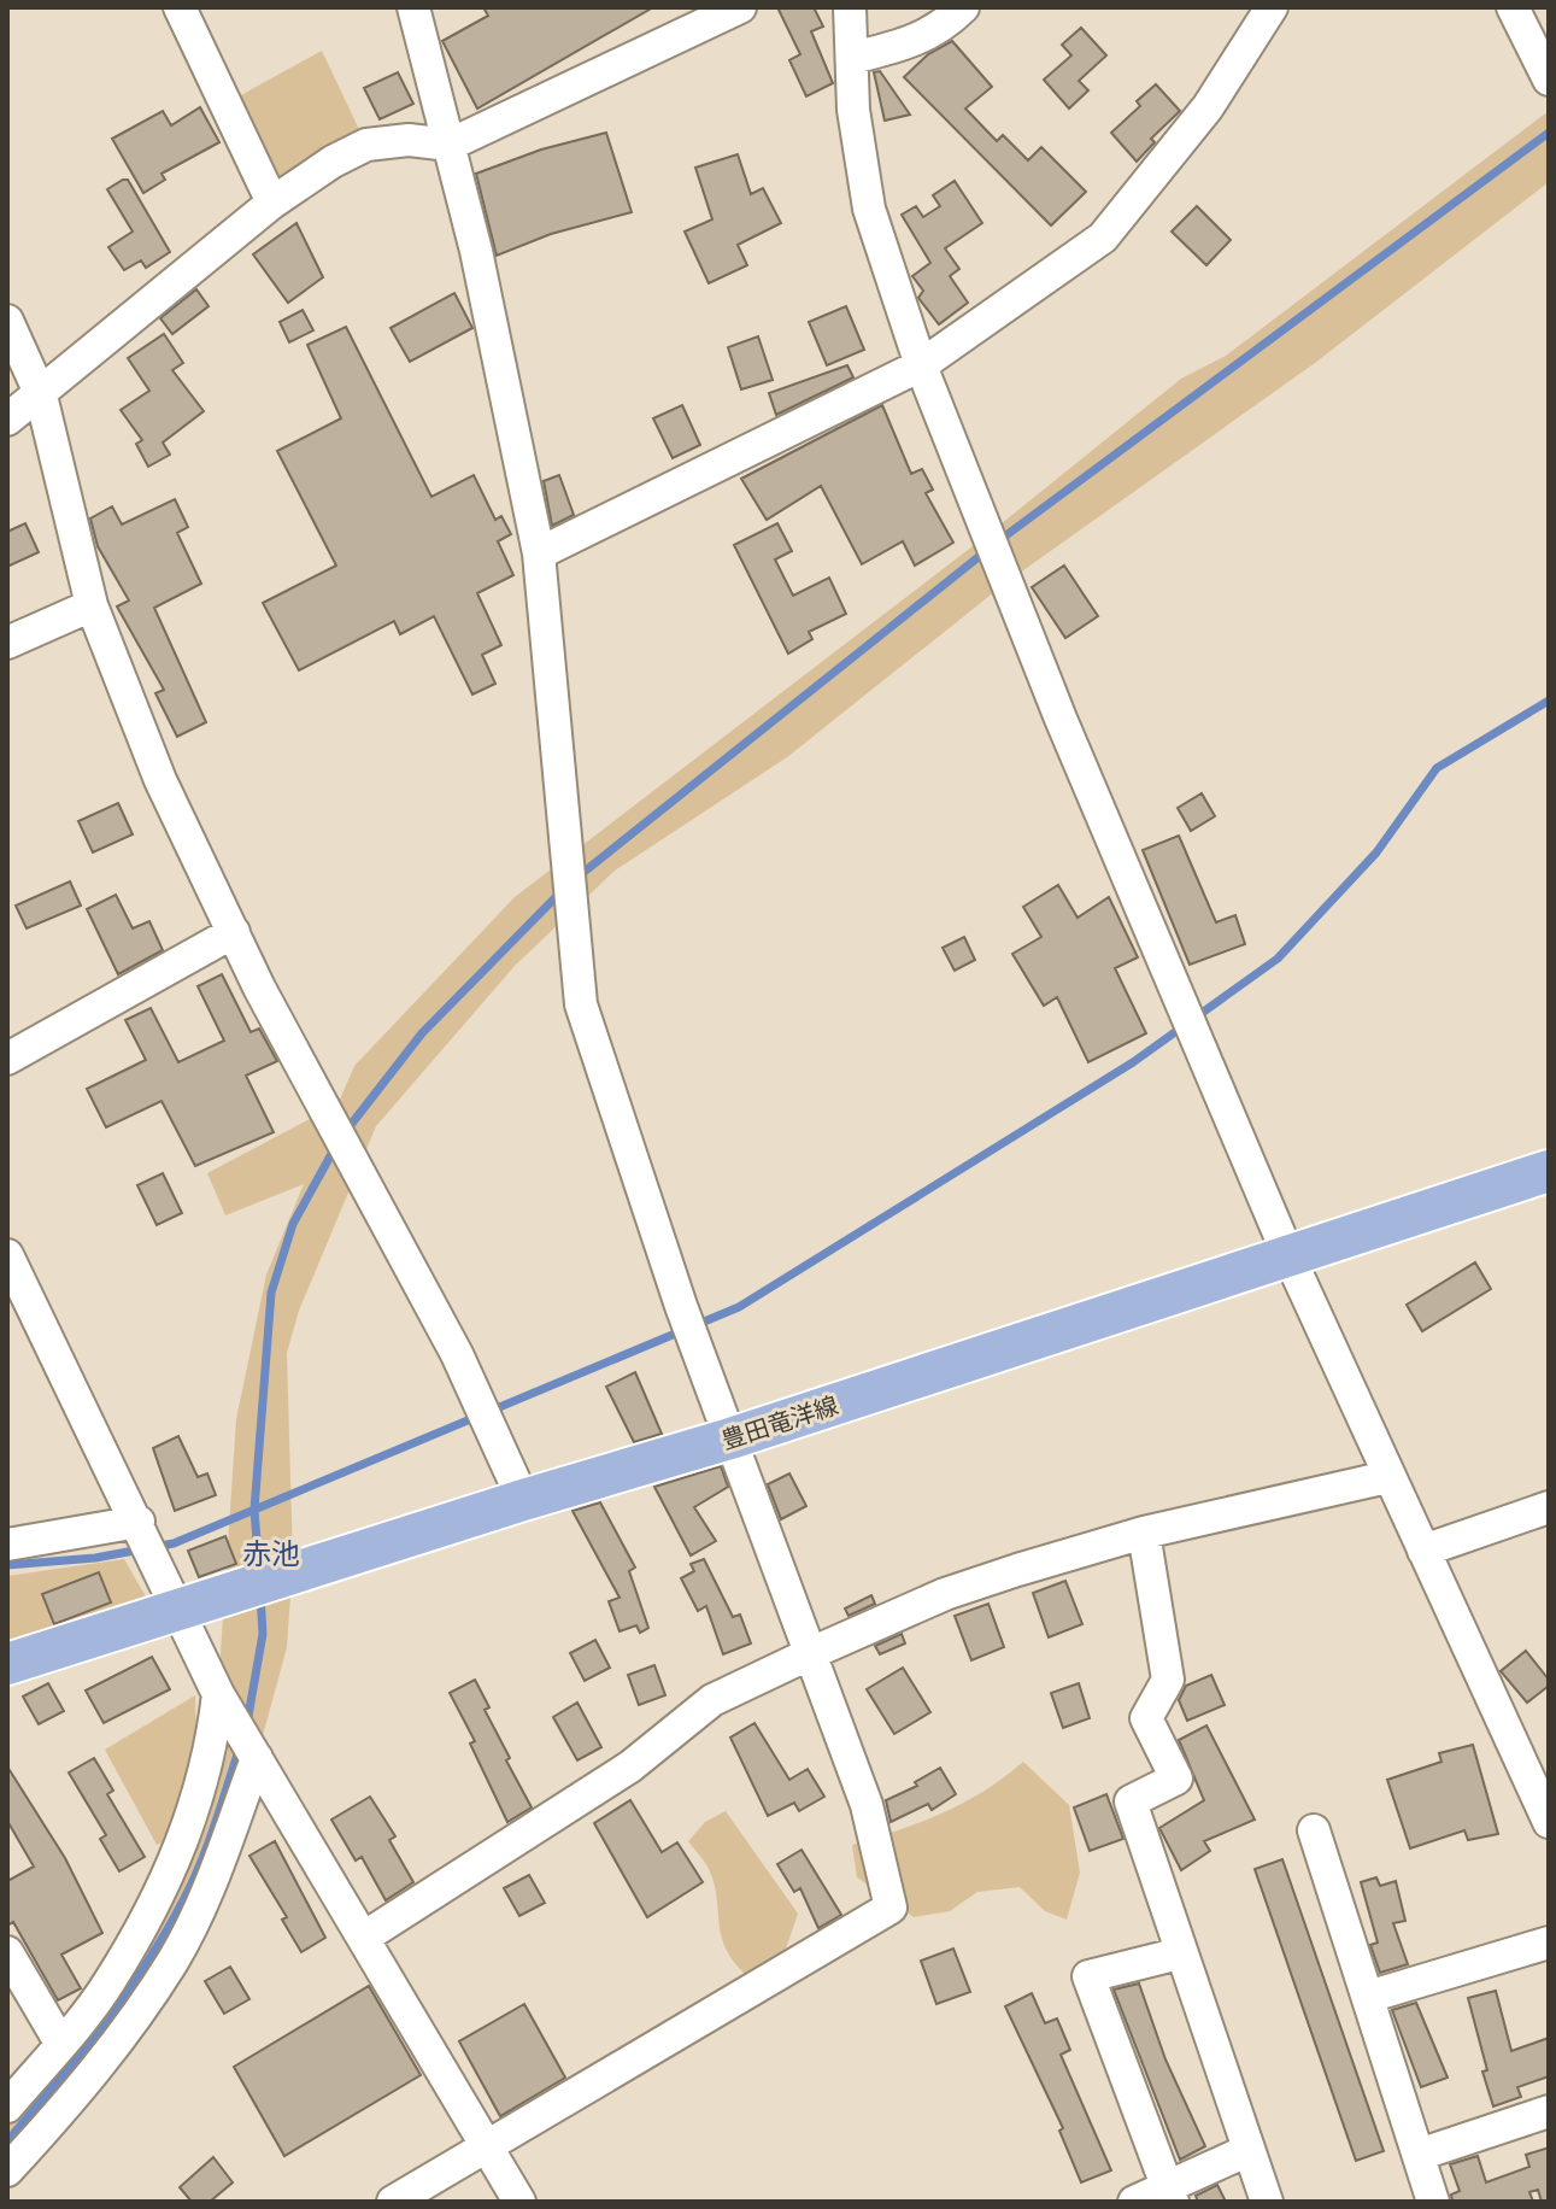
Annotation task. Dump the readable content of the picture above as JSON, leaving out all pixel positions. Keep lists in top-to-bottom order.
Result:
{
  "streets": {
    "main road": ["豊田竜洋線"]
  },
  "districts": ["赤池"]
}
